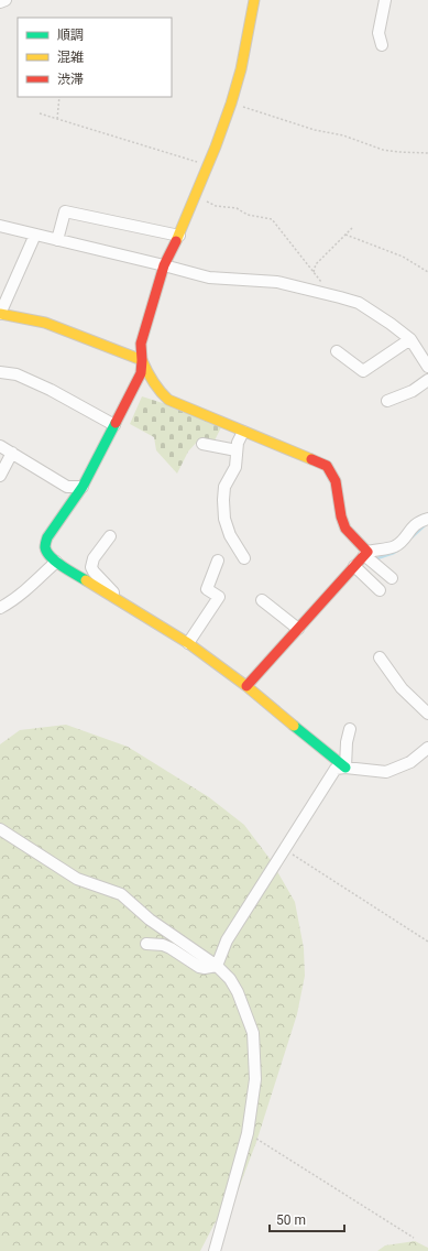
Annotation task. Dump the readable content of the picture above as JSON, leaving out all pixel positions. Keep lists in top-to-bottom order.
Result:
{
  "legend": ["順調", "混雑", "渋滞"],
  "scale_bar": "50 m"
}
